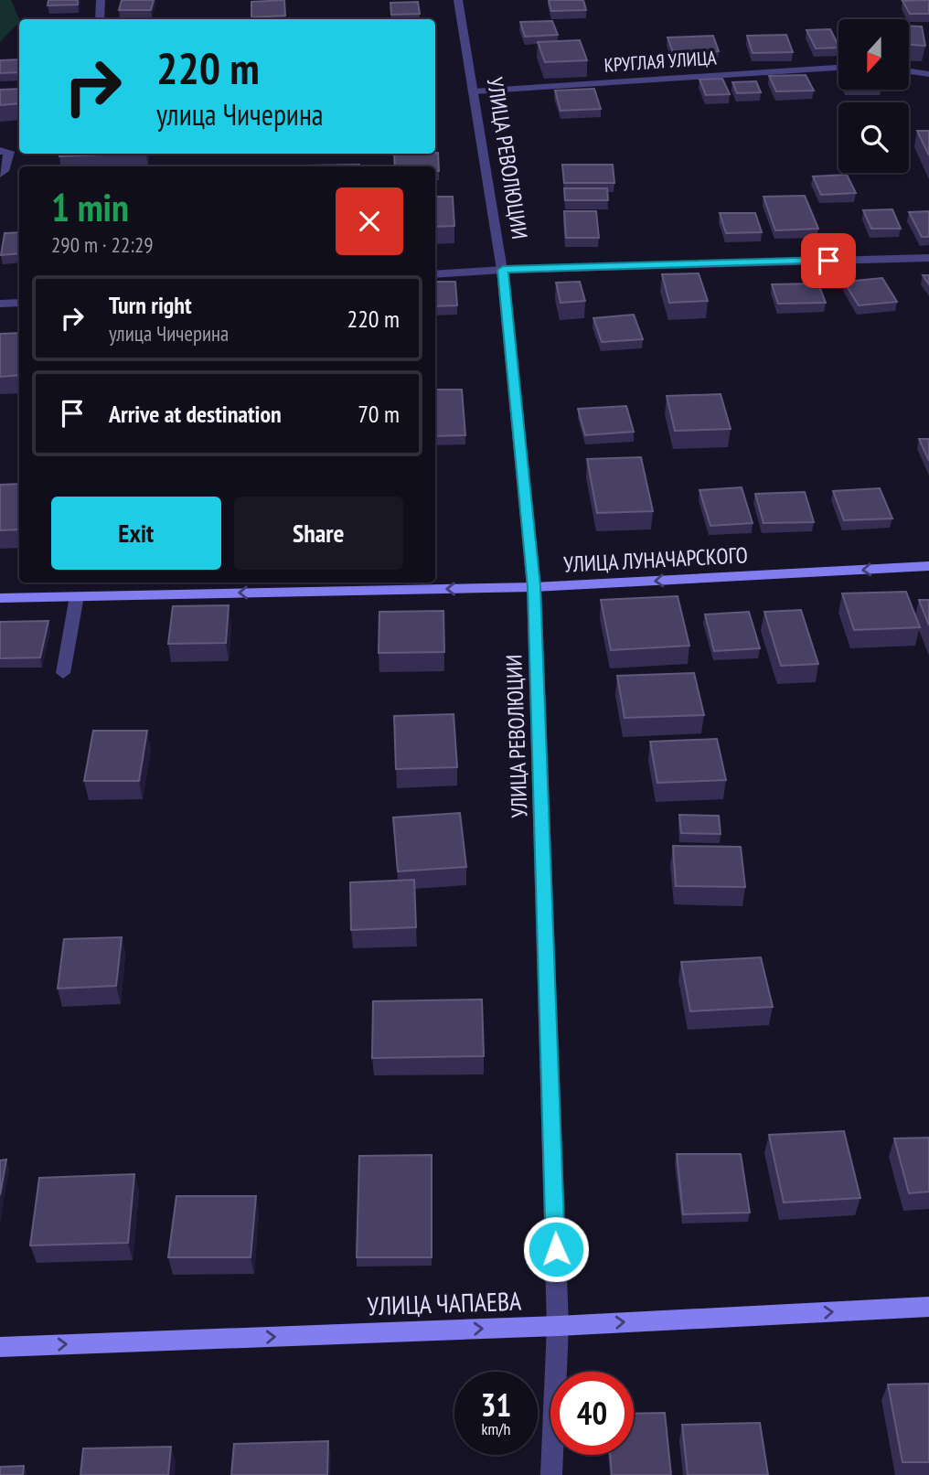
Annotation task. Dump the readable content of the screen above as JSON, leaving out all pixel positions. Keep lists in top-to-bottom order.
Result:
{
  "streets": {
    "main road": ["УЛИЦА ЛУНАЧАРСКОГО", "УЛИЦА ЧАПАЕВА"],
    "street": ["КРУГЛАЯ УЛИЦА", "УЛИЦА РЕВОЛЮЦИИ"]
  },
  "crossings": [
    ["КРУГЛАЯ УЛИЦА", "УЛИЦА РЕВОЛЮЦИИ"],
    ["УЛИЦА РЕВОЛЮЦИИ", "УЛИЦА ЛУНАЧАРСКОГО"],
    ["УЛИЦА РЕВОЛЮЦИИ", "УЛИЦА ЧАПАЕВА"]
  ],
  "one_way": ["УЛИЦА ЛУНАЧАРСКОГО", "УЛИЦА ЧАПАЕВА"],
  "north": "bottom",
  "page": {
    "turn": ["220 m", "улица Чичерина"],
    "heading": ["1 min", "290 m · 22:29"],
    "list": [
      {
        "name": "Turn right",
        "note": "улица Чичерина",
        "value": "220 m"
      },
      {
        "name": "Arrive at destination",
        "value": "70 m"
      }
    ],
    "buttons": ["Exit", "Share"],
    "speed": "31 km/h",
    "limit": "40"
  }
}
